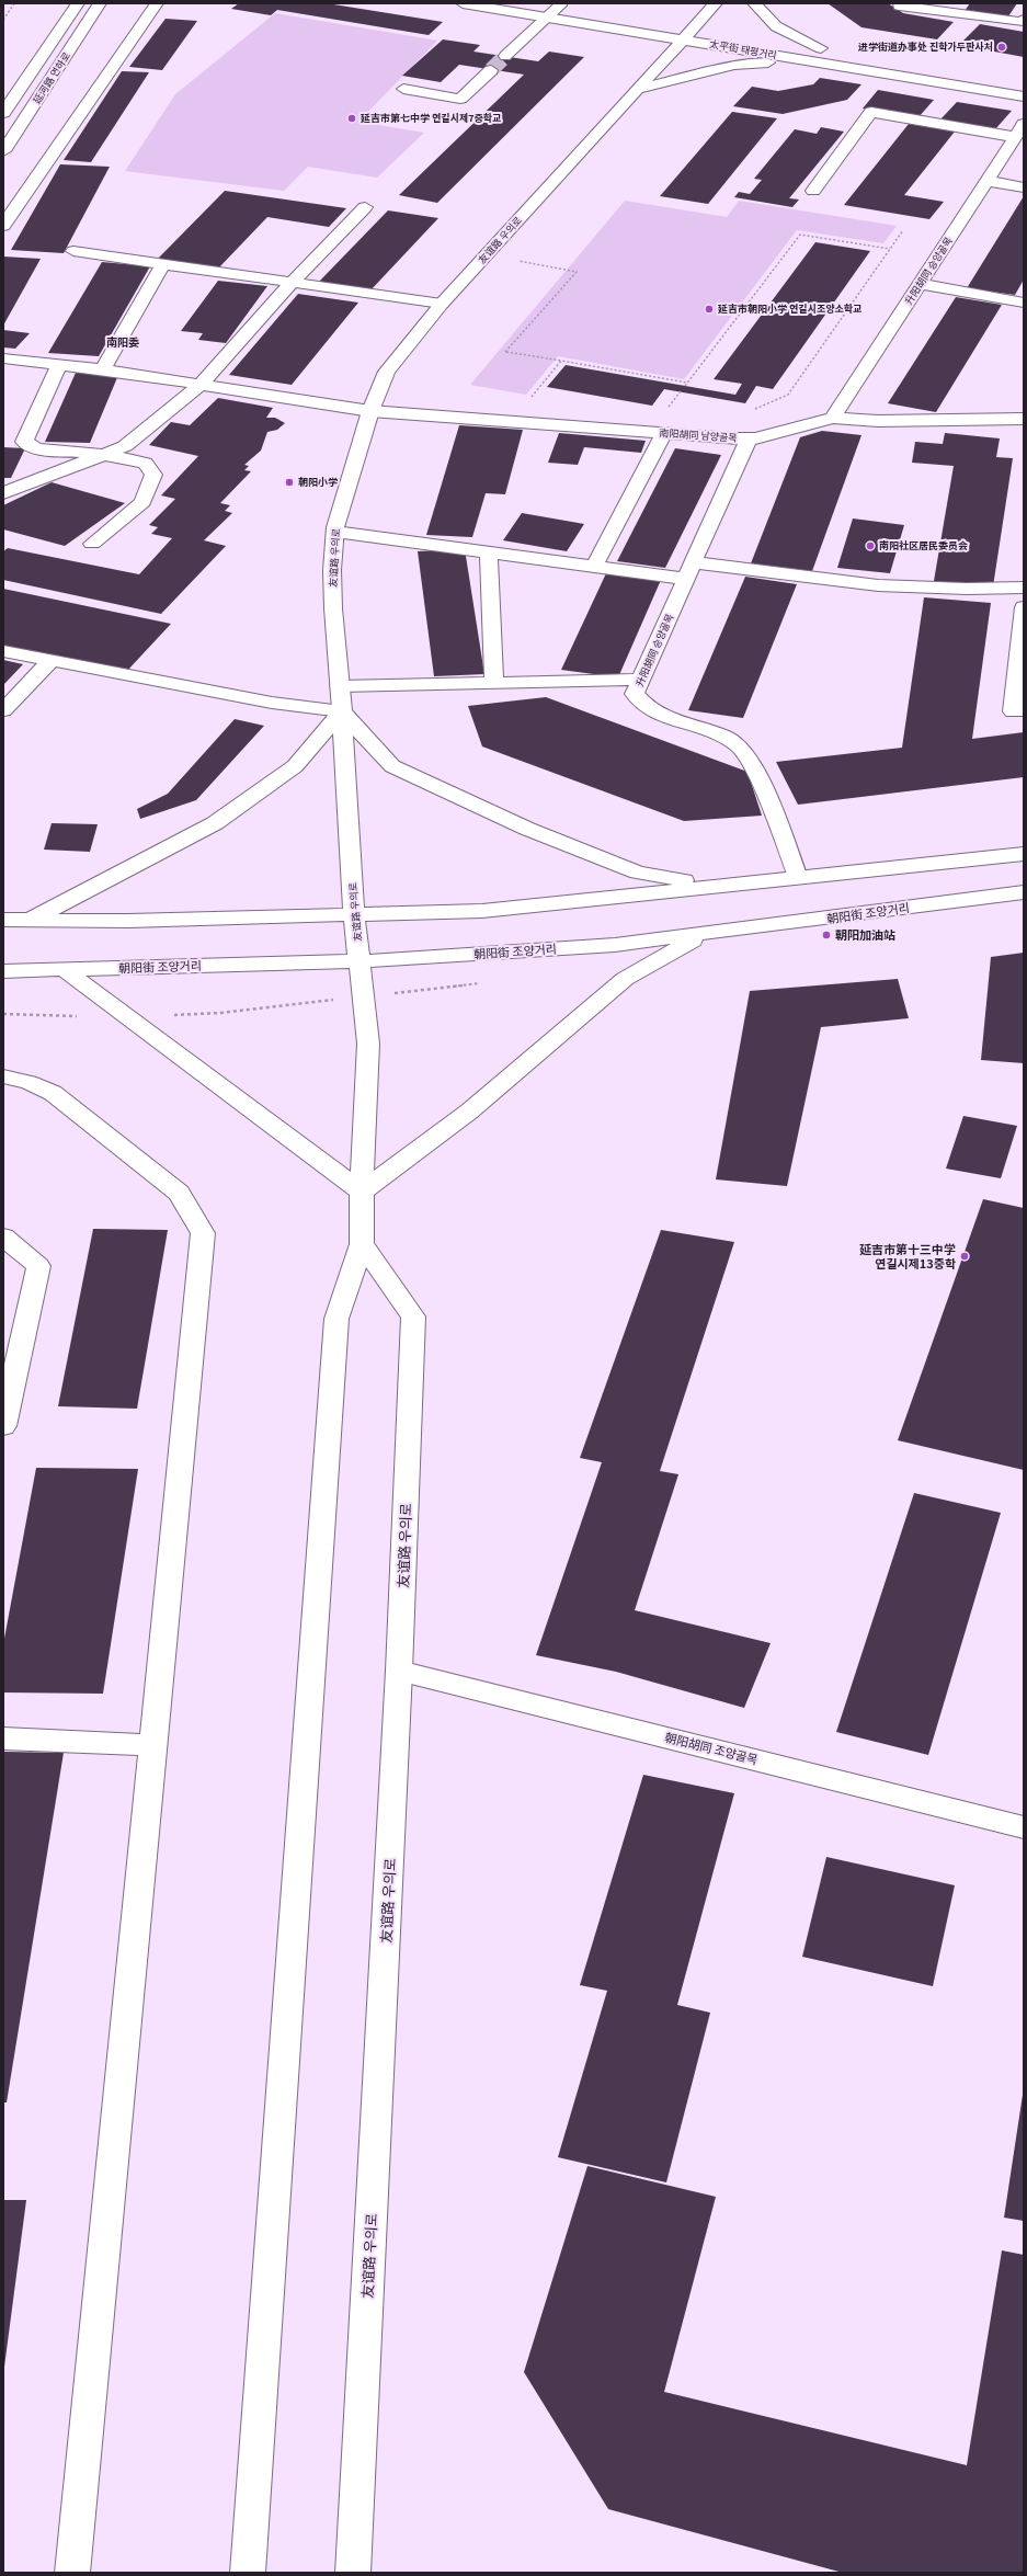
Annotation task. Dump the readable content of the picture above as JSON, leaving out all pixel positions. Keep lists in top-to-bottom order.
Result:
{
  "streets": {
    "main road": [
      "太平街 태평거리",
      "延河路 연하로",
      "友谊路 우의로",
      "升阳胡同 승양골목",
      "南阳胡同 남양골목",
      "朝阳街 조양거리",
      "朝阳胡同 조양골목"
    ]
  },
  "crossings": [
    ["太平街 태평거리", "友谊路 우의로"],
    ["友谊路 우의로", "南阳胡同 남양골목"],
    ["友谊路 우의로", "朝阳街 조양거리"],
    ["友谊路 우의로", "朝阳胡同 조양골목"],
    ["升阳胡同 승양골목", "南阳胡同 남양골목"]
  ],
  "districts": ["南阳委"],
  "places": [
    "进学街道办事处 진학가두판사처",
    "延吉市第七中学 연길시제7중학교",
    "延吉市朝阳小学 연길시조양소학교",
    "朝阳小学",
    "南阳社区居民委员会",
    "朝阳加油站",
    "延吉市第十三中学 연길시제13중학"
  ]
}
